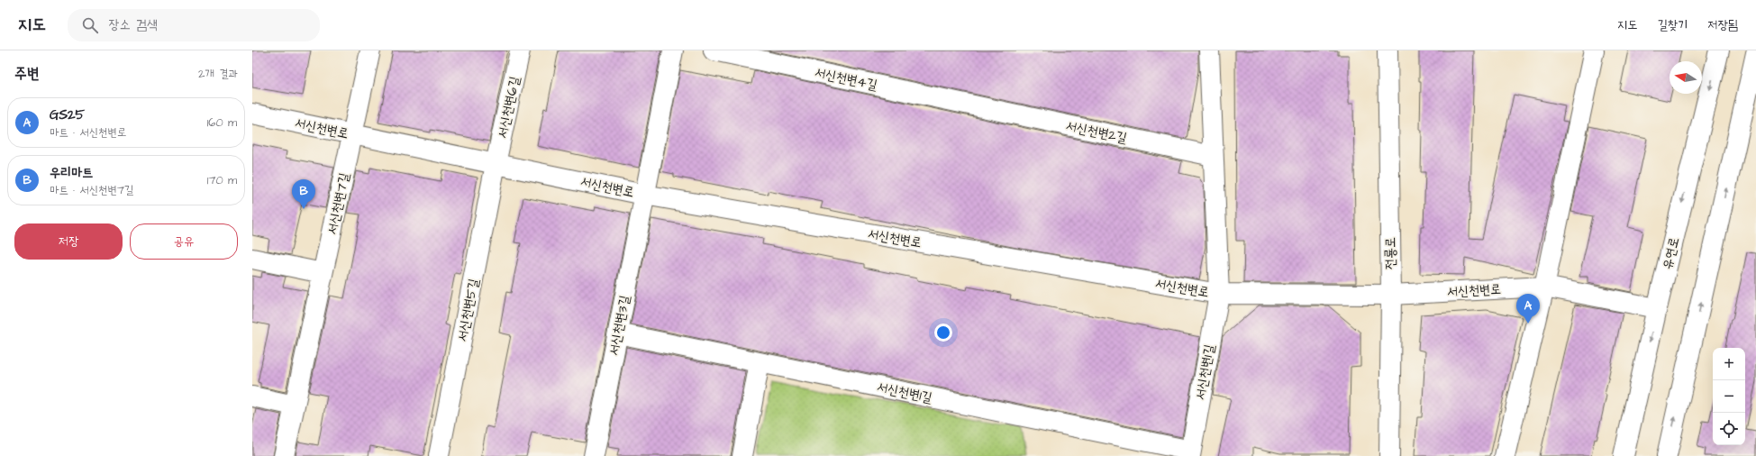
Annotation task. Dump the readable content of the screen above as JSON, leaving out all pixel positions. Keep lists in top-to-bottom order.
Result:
{
  "streets": {
    "street": [
      "서신천변4길",
      "서신천변6길",
      "서신천변로",
      "서신천변2길",
      "서신천변7길",
      "전룡로",
      "유연로",
      "서신천변5길",
      "서신천변3길",
      "서신천변1길"
    ]
  },
  "crossings": [
    ["서신천변4길", "서신천변2길"],
    ["서신천변6길", "서신천변로"],
    ["서신천변6길", "서신천변5길"],
    ["서신천변로", "서신천변7길"],
    ["서신천변로", "전룡로"],
    ["서신천변로", "유연로"],
    ["서신천변로", "서신천변5길"],
    ["서신천변로", "서신천변3길"],
    ["서신천변로", "서신천변1길"],
    ["서신천변3길", "서신천변1길"]
  ],
  "north": "left",
  "page": {
    "header": "지도",
    "search": "장소 검색",
    "nav": ["지도", "길찾기", "저장됨"],
    "heading": ["주변", "2개 결과"],
    "list": [
      {
        "mark": "A",
        "name": "GS25",
        "note": "마트 · 서신천변로",
        "value": "160 m"
      },
      {
        "mark": "B",
        "name": "우리마트",
        "note": "마트 · 서신천변7길",
        "value": "170 m"
      }
    ],
    "pins": ["B", "A"],
    "buttons": ["저장", "공유"],
    "map_buttons": ["+", "−"]
  }
}
